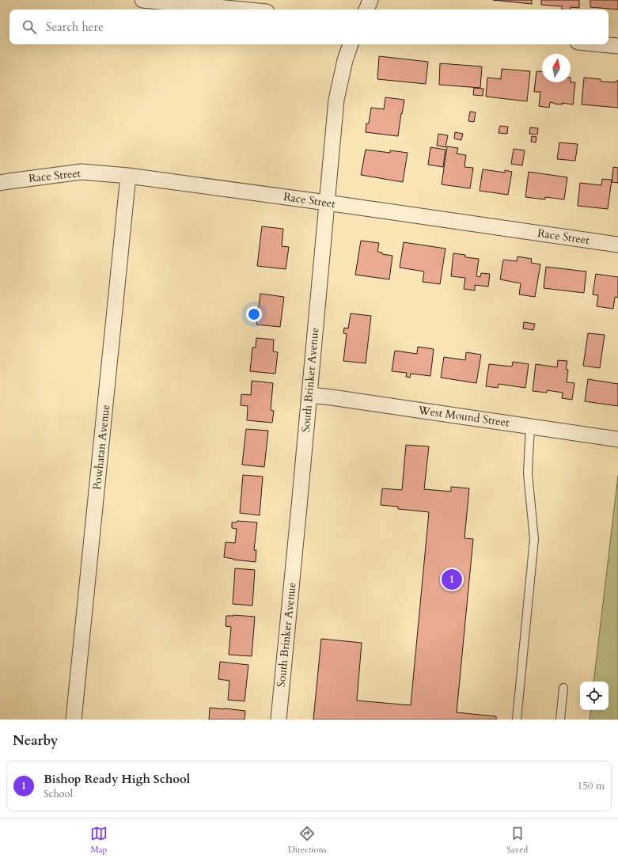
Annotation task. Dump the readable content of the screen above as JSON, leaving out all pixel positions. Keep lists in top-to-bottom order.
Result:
{
  "streets": {
    "street": [
      "Race Street",
      "South Brinker Avenue",
      "West Mound Street",
      "Powhatan Avenue"
    ]
  },
  "crossings": [
    ["Race Street", "South Brinker Avenue"],
    ["Race Street", "Powhatan Avenue"],
    ["South Brinker Avenue", "West Mound Street"]
  ],
  "north": "top",
  "page": {
    "search": "Search here",
    "pins": "1",
    "heading": "Nearby",
    "list": [
      {
        "mark": "1",
        "name": "Bishop Ready High School",
        "note": "School",
        "value": "150 m"
      }
    ],
    "nav": ["Map", "Directions", "Saved"]
  }
}
